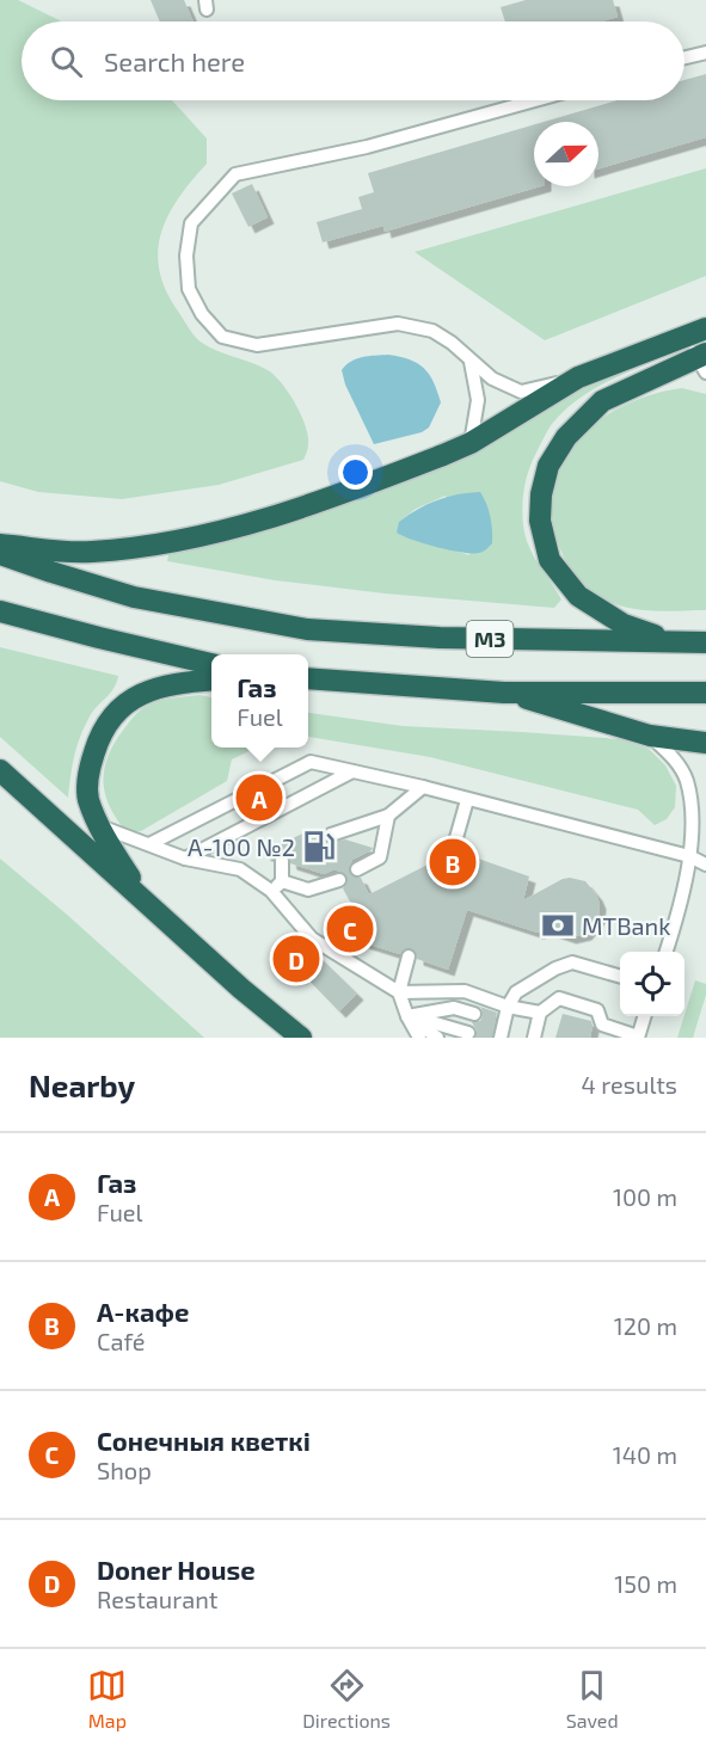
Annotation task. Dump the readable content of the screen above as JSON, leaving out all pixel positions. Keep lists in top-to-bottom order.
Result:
{
  "streets": {
    "highway": ["М3"]
  },
  "places": {
    "fuel station": ["А-100 №2"],
    "bank": ["MTBank"]
  },
  "north": "right",
  "page": {
    "search": "Search here",
    "popup": ["Газ", "Fuel"],
    "pins": [
      "A",
      "B",
      "C",
      "D"
    ],
    "heading": ["Nearby", "4 results"],
    "list": [
      {
        "mark": "A",
        "name": "Газ",
        "note": "Fuel",
        "value": "100 m"
      },
      {
        "mark": "B",
        "name": "А-кафе",
        "note": "Café",
        "value": "120 m"
      },
      {
        "mark": "C",
        "name": "Сонечныя кветкі",
        "note": "Shop",
        "value": "140 m"
      },
      {
        "mark": "D",
        "name": "Doner House",
        "note": "Restaurant",
        "value": "150 m"
      }
    ],
    "nav": ["Map", "Directions", "Saved"]
  }
}
